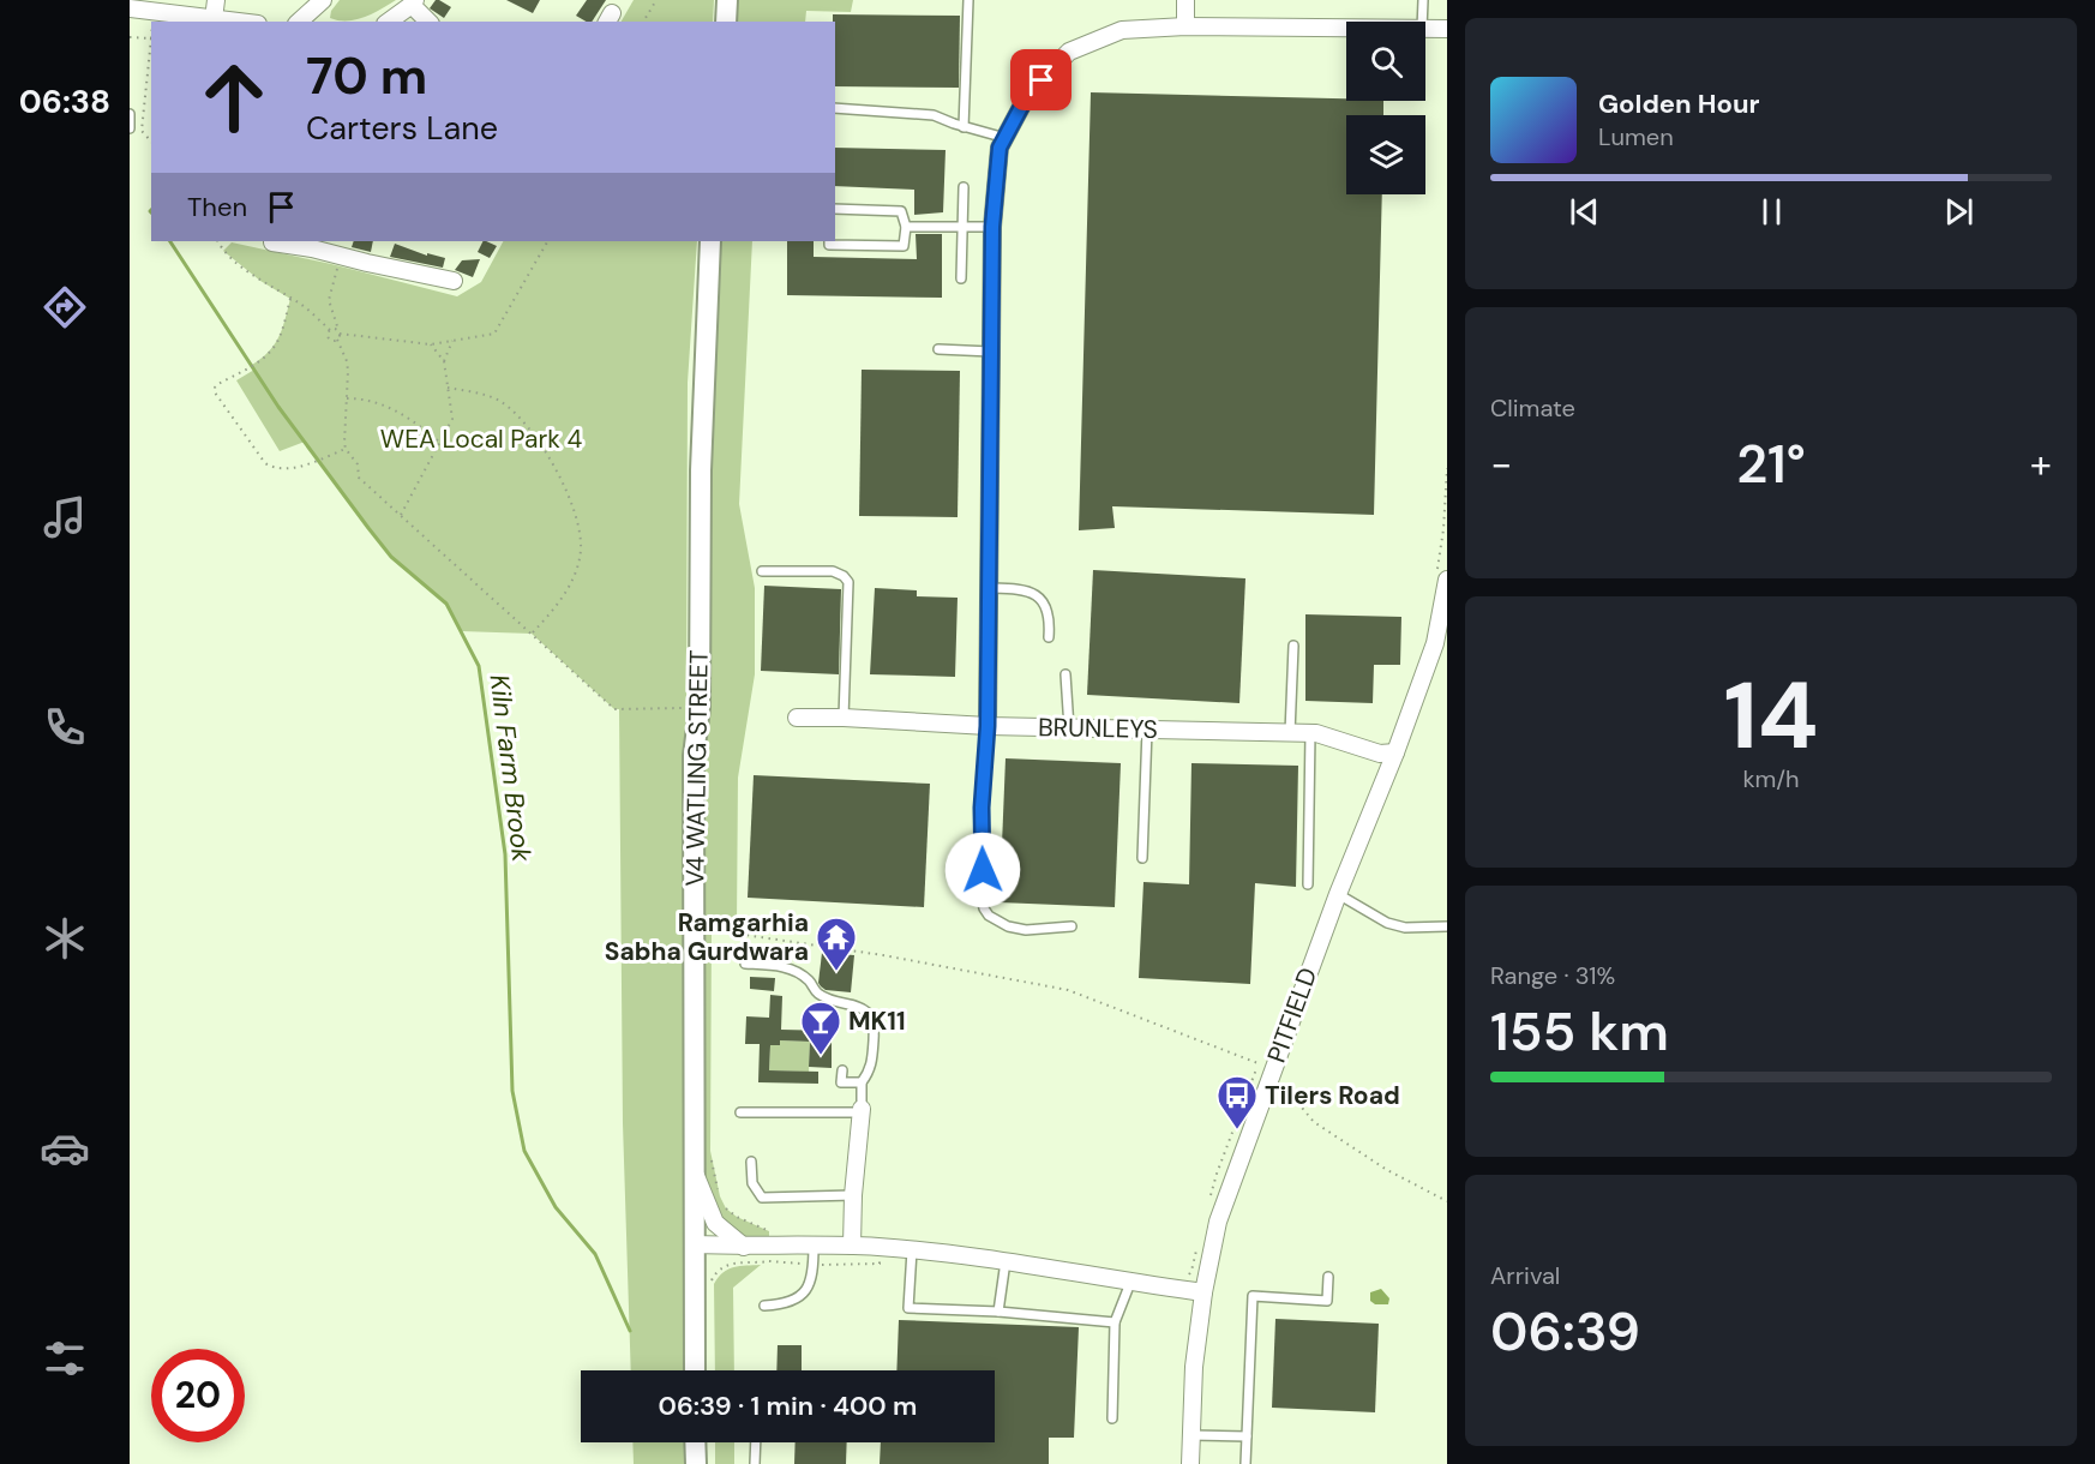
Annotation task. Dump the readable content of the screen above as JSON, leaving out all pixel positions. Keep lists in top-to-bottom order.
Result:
{
  "streets": {
    "street": ["BRUNLEYS", "V4 WATLING STREET", "PITFIELD"]
  },
  "crossings": [
    ["BRUNLEYS", "PITFIELD"]
  ],
  "water": ["Kiln Farm Brook"],
  "parks": ["WEA Local Park 4"],
  "places": {
    "temple": ["Ramgarhia Sabha Gurdwara"],
    "bar": ["MK11"],
    "bus stop": ["Tilers Road"]
  },
  "page": {
    "tabs": "06:38",
    "turn": ["70 m", "Carters Lane"],
    "song": ["Golden Hour", "Lumen"],
    "then": "Then",
    "tile": [
      "Climate",
      ["14", "km/h"],
      ["Range · 31%", "155 km"],
      ["Arrival", "06:39"]
    ],
    "heat": ["−", "21°", "+"],
    "limit": "20",
    "trip": "06:39 · 1 min · 400 m"
  }
}
